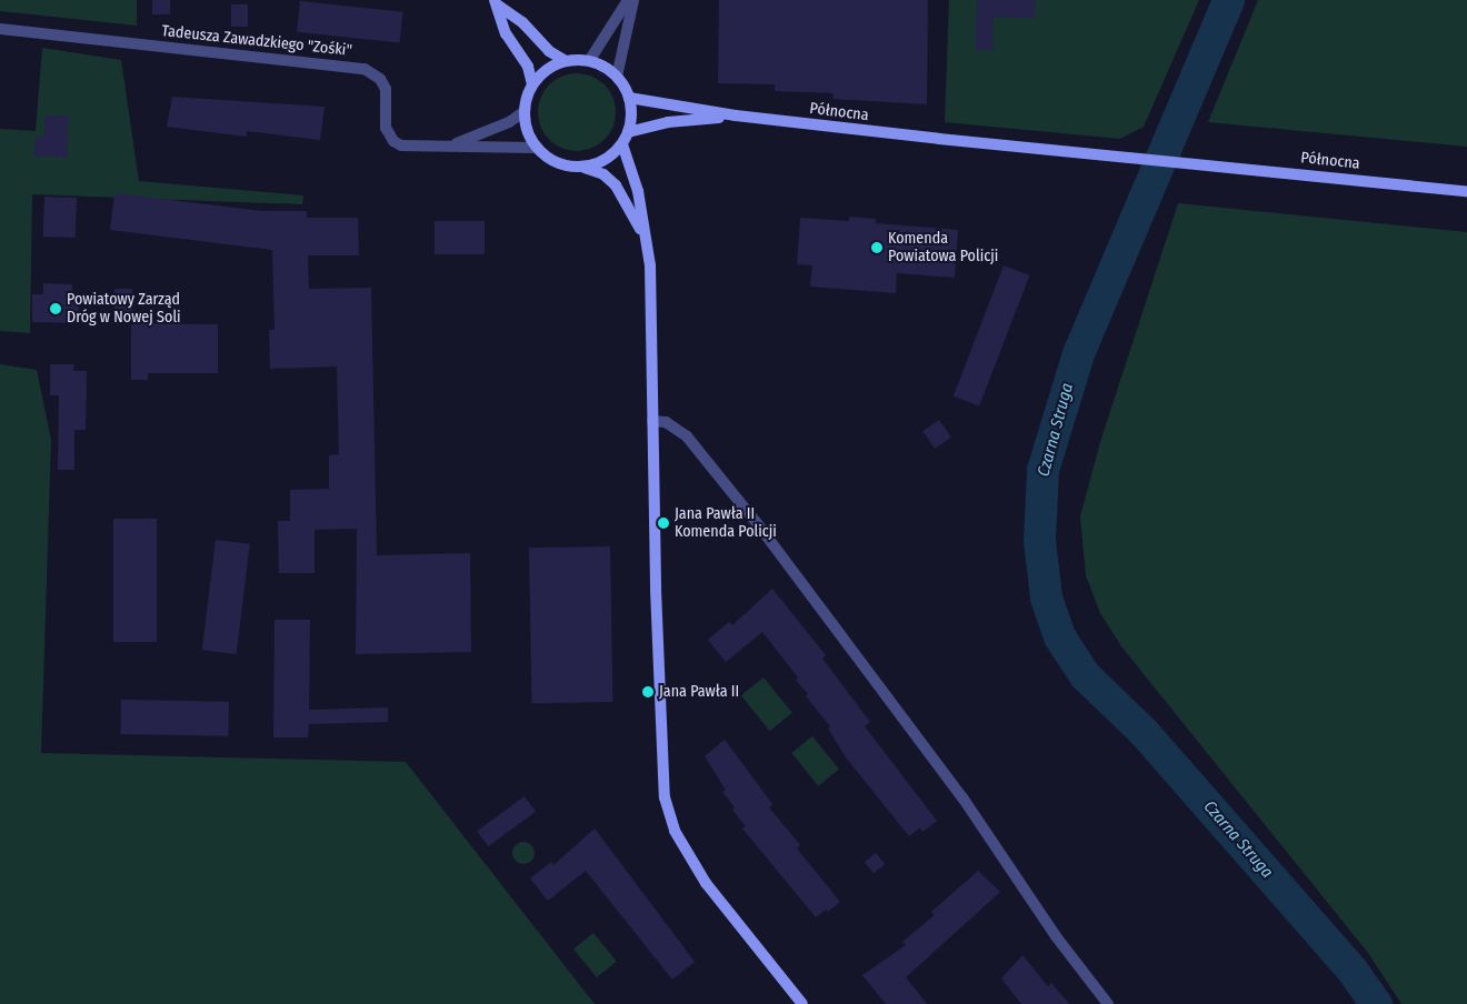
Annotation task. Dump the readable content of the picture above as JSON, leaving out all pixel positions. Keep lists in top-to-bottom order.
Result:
{
  "streets": {
    "street": ["Tadeusza Zawadzkiego \"Zośki\"", "Północna"]
  },
  "water": ["Czarna Struga"],
  "places": [
    "Komenda Powiatowa Policji",
    "Powiatowy Zarząd Dróg w Nowej Soli",
    "Jana Pawła II Komenda Policji",
    "Jana Pawła II"
  ]
}
